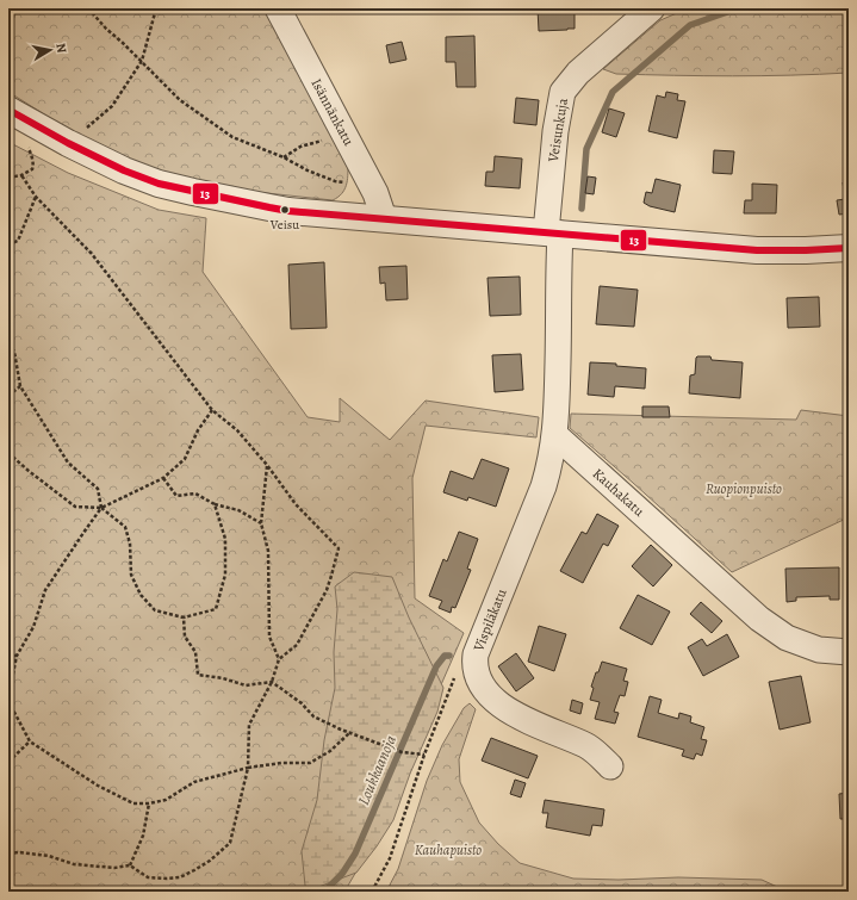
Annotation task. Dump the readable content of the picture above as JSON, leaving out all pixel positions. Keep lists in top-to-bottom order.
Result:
{
  "streets": {
    "street": [
      "Isännänkatu",
      "Veisunkuja",
      "Kauhakatu",
      "Vispiläkatu"
    ]
  },
  "crossings": [
    ["Kauhakatu", "Vispiläkatu"]
  ],
  "water": ["Loukkaanoja"],
  "parks": ["Ruopionpuisto", "Kauhapuisto"],
  "places": ["Veisu"],
  "lines": ["transit line 13"],
  "north": "right"
}
